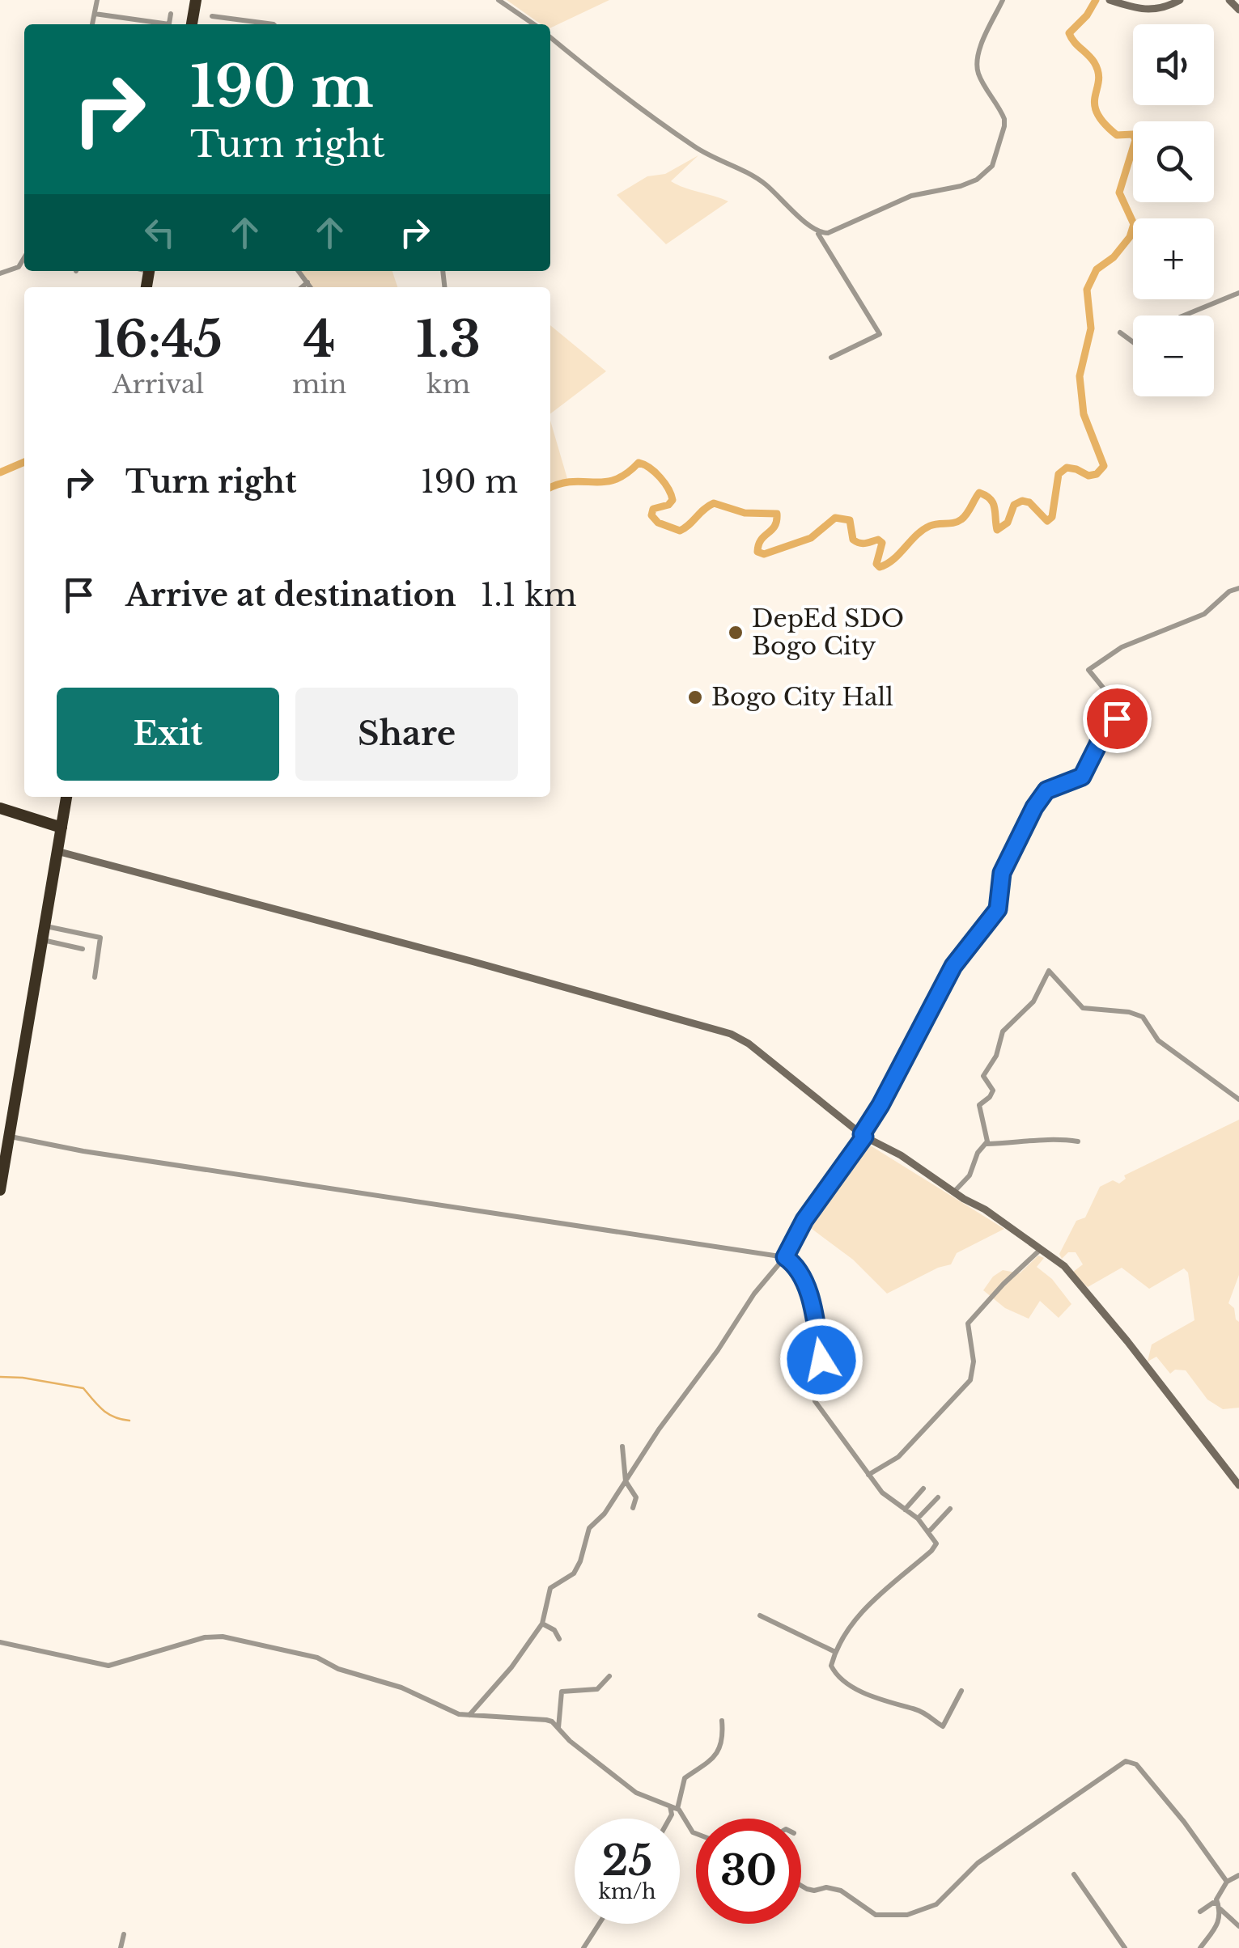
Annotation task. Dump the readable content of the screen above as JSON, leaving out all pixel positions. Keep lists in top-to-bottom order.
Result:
{
  "places": ["DepEd SDO Bogo City", "Bogo City Hall"],
  "page": {
    "map_buttons": ["+", "−"],
    "turn": ["190 m", "Turn right"],
    "eta": [
      "16:45",
      "Arrival",
      "4",
      "min",
      "1.3",
      "km"
    ],
    "list": [
      {
        "name": "Turn right",
        "value": "190 m"
      },
      {
        "name": "Arrive at destination",
        "value": "1.1 km"
      }
    ],
    "buttons": ["Exit", "Share"],
    "speed": "25 km/h",
    "limit": "30"
  }
}
